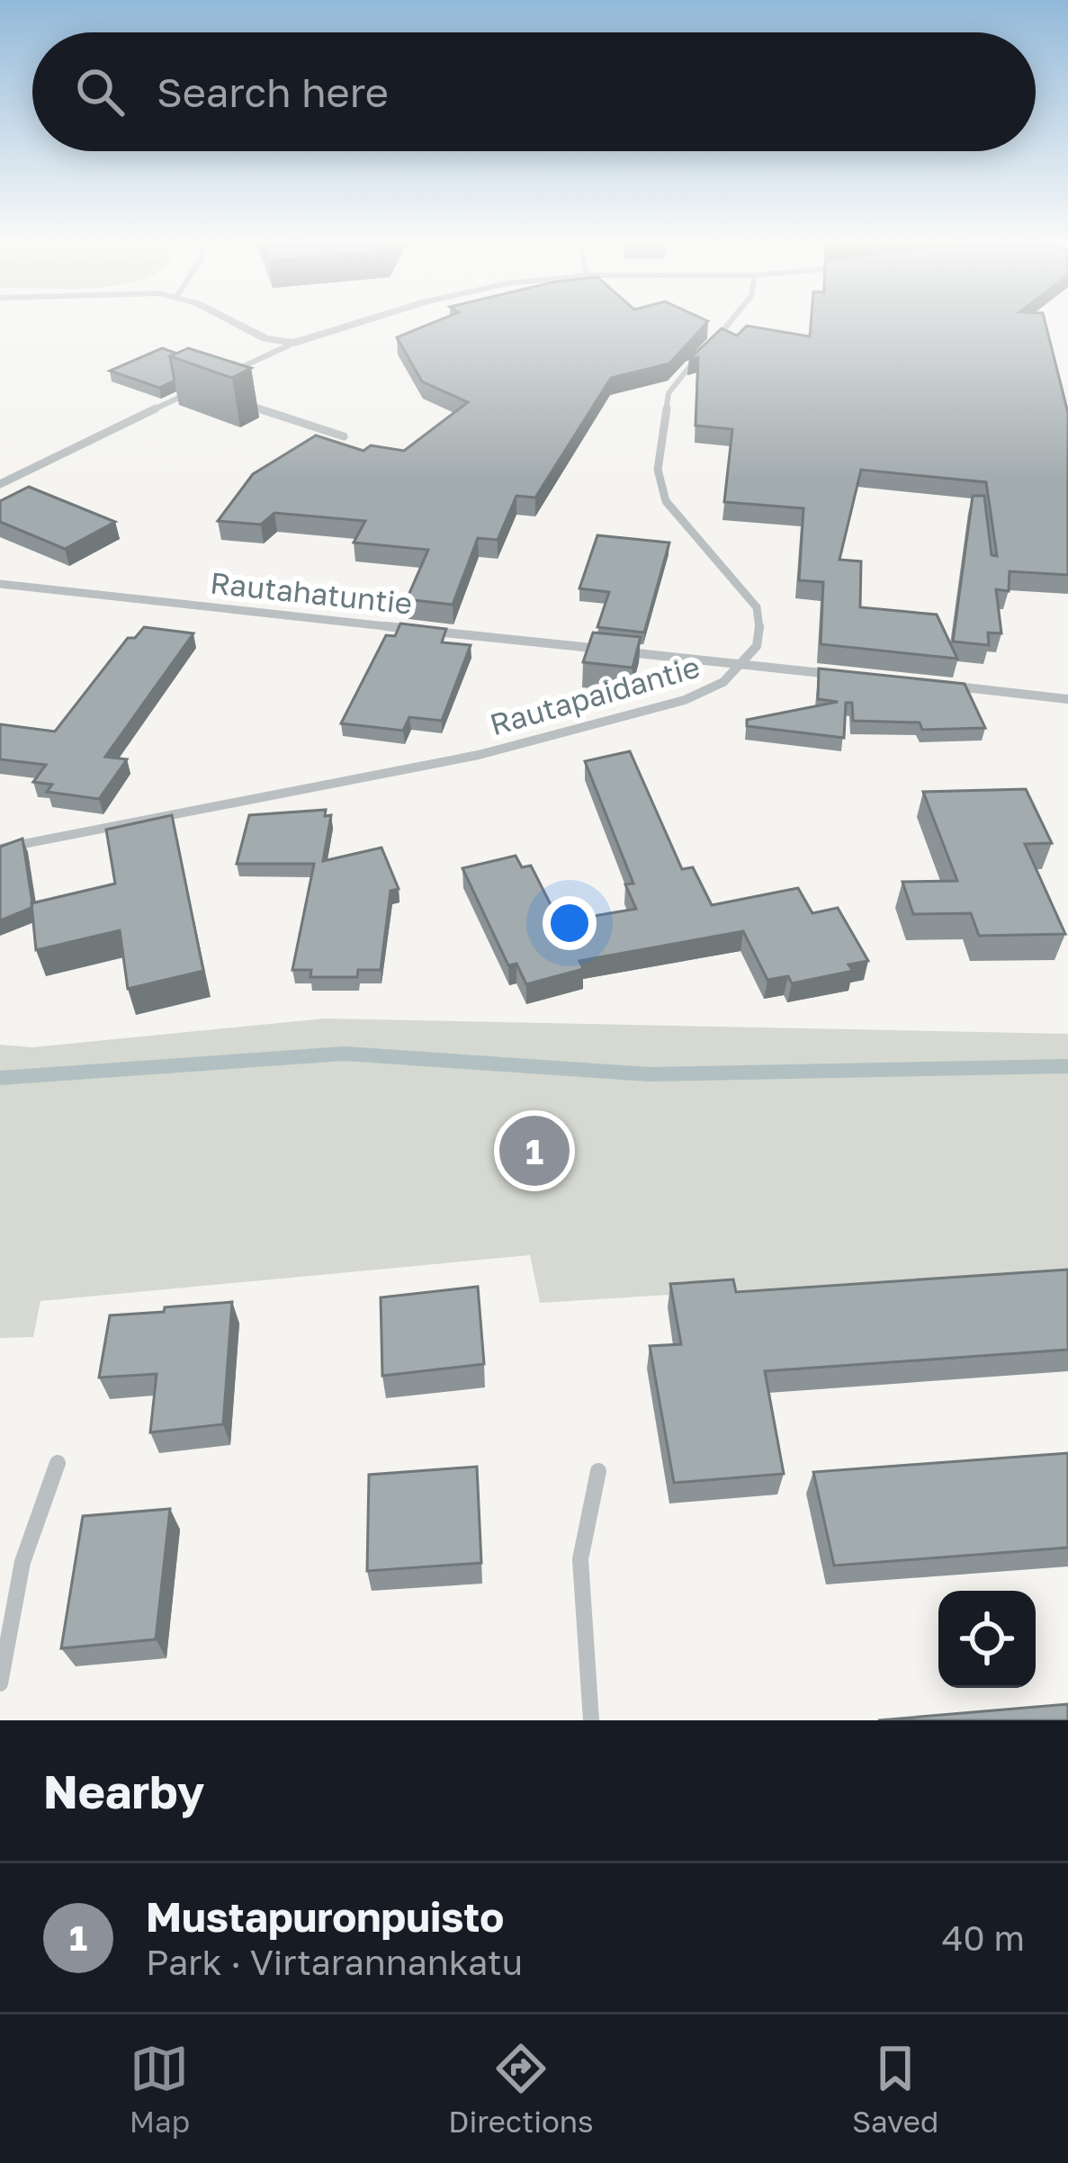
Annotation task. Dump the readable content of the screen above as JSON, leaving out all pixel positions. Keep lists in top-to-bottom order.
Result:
{
  "streets": {
    "street": ["Rautahatuntie", "Rautapaidantie"]
  },
  "crossings": [
    ["Rautahatuntie", "Rautapaidantie"]
  ],
  "page": {
    "search": "Search here",
    "pins": "1",
    "heading": "Nearby",
    "list": [
      {
        "mark": "1",
        "name": "Mustapuronpuisto",
        "note": "Park · Virtarannankatu",
        "value": "40 m"
      }
    ],
    "nav": ["Map", "Directions", "Saved"]
  }
}
